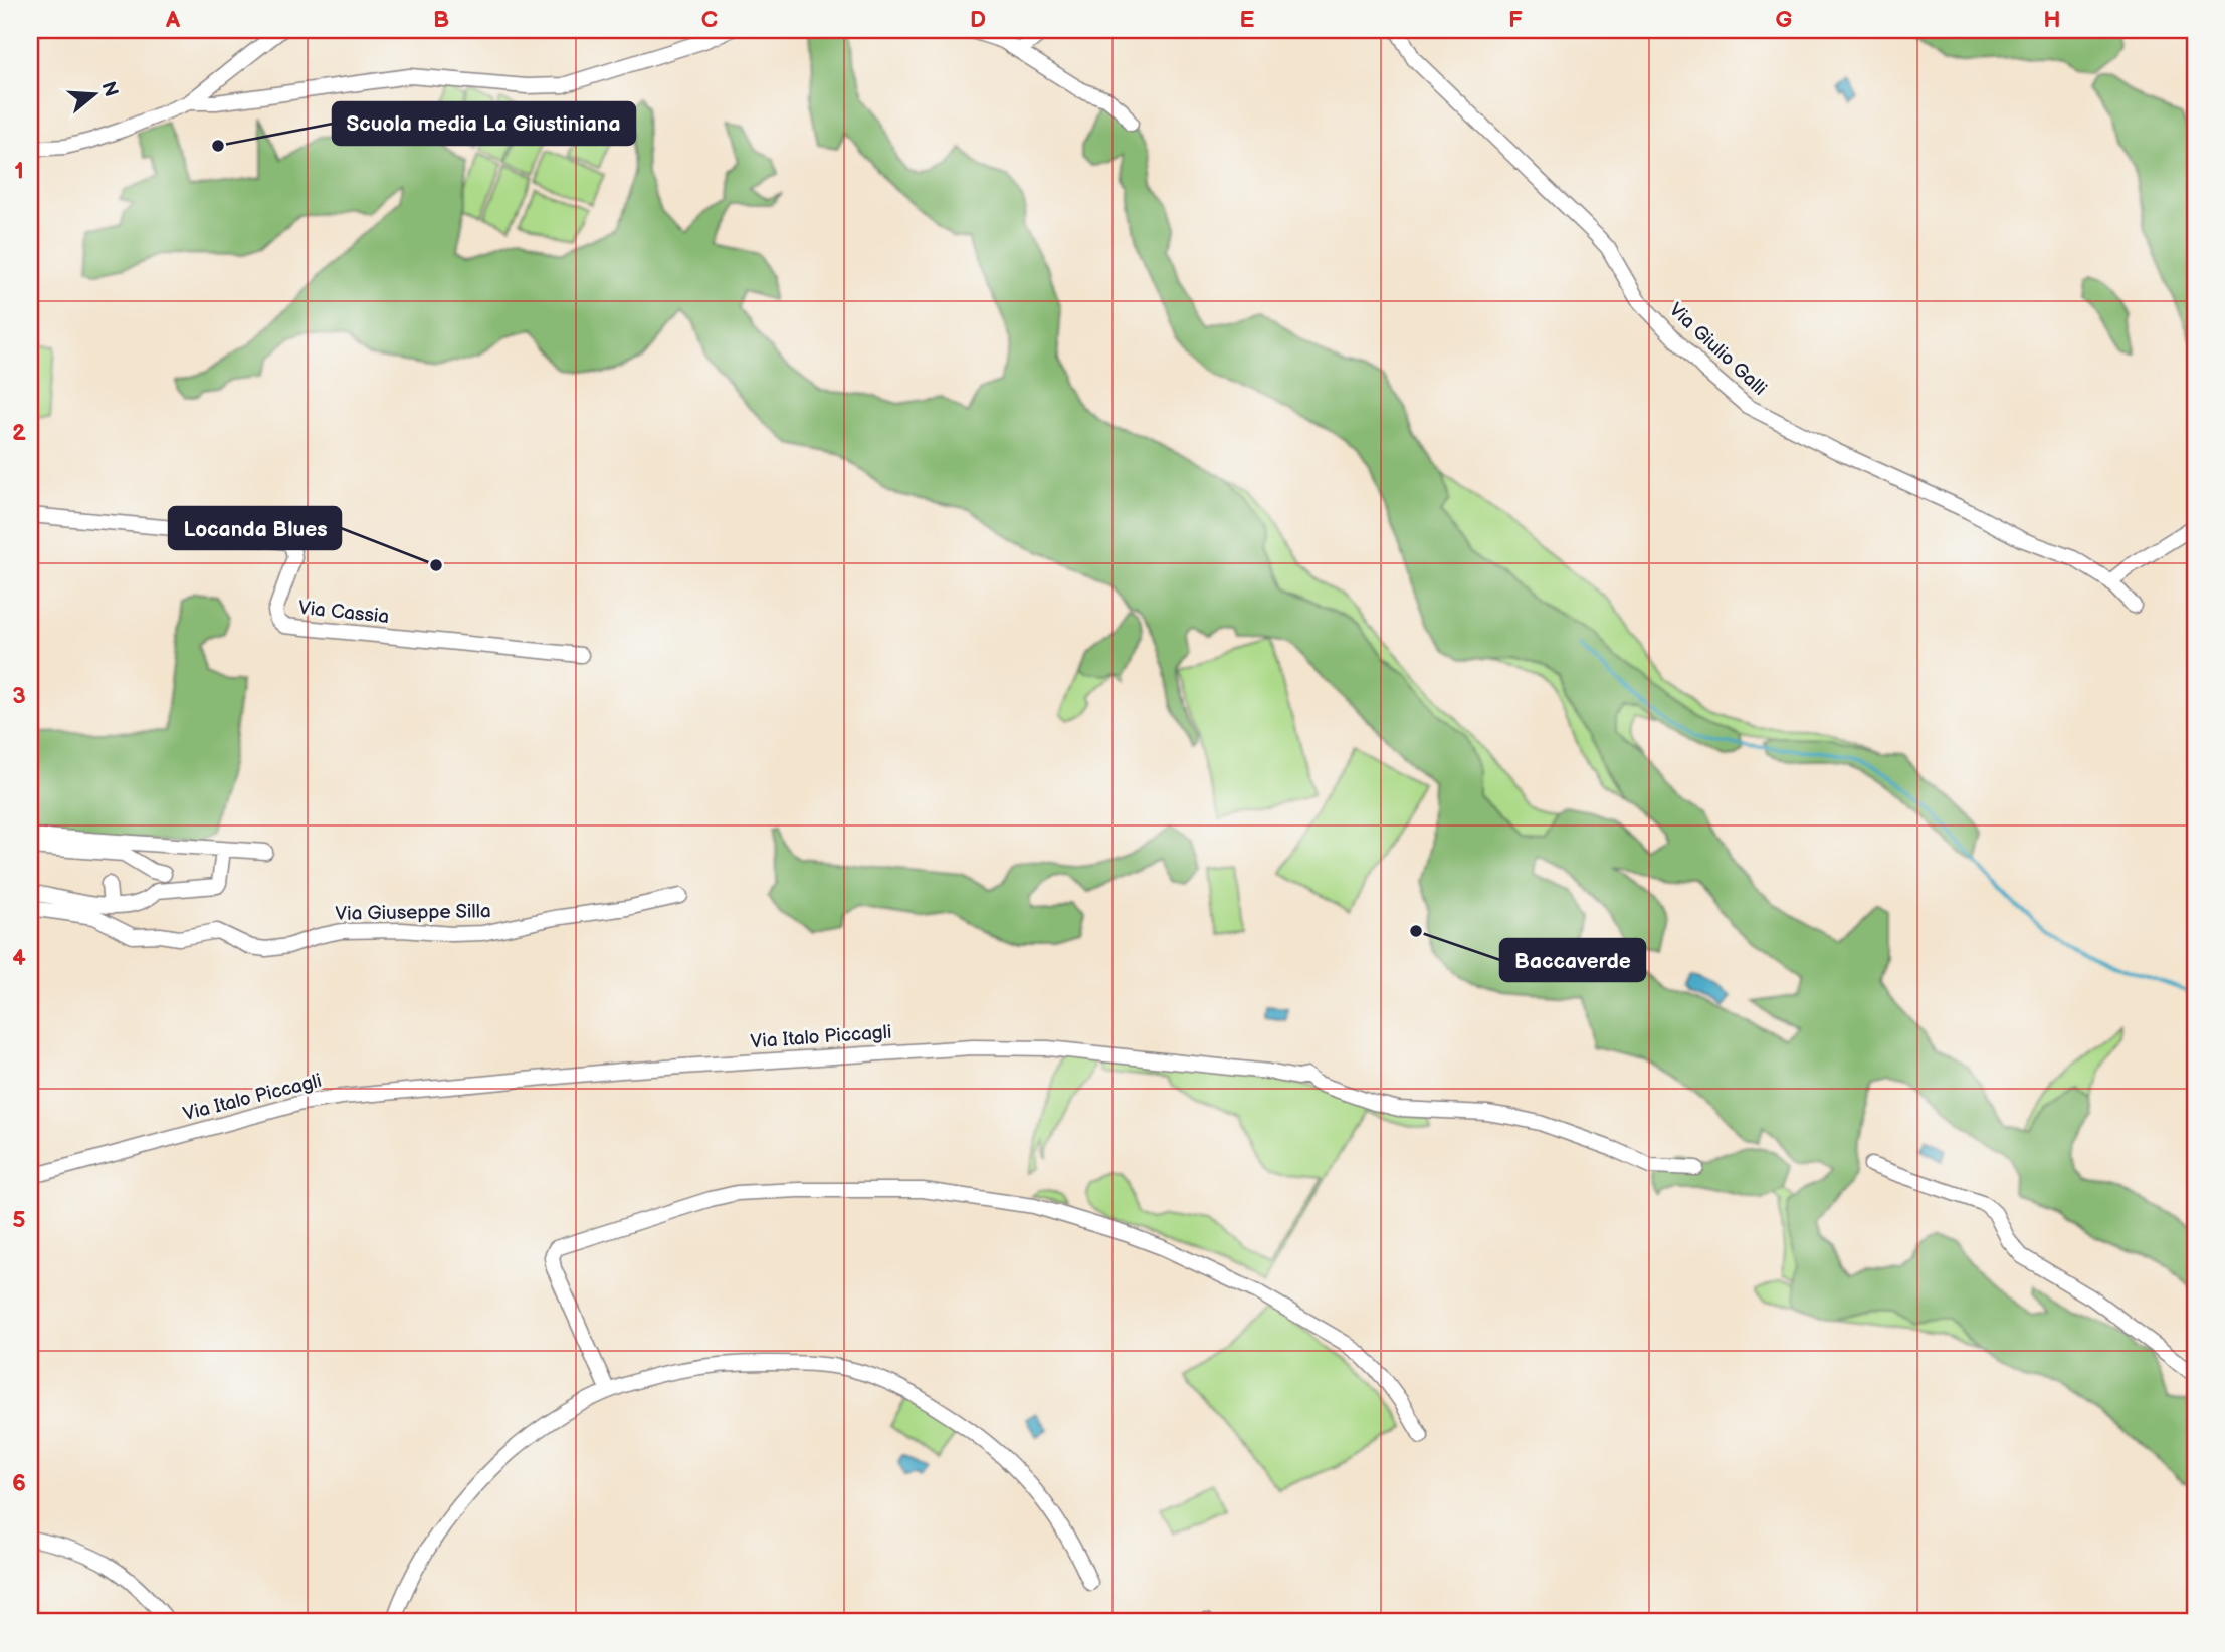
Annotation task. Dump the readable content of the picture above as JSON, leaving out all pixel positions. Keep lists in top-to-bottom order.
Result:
{
  "streets": {
    "street": [
      "Via Giulio Galli",
      "Via Cassia",
      "Via Giuseppe Silla",
      "Via Italo Piccagli"
    ]
  },
  "places": ["Scuola media La Giustiniana", "Locanda Blues", "Baccaverde"],
  "north": "right",
  "grid": {
    "columns": [
      "A",
      "B",
      "C",
      "D",
      "E",
      "F",
      "G",
      "H"
    ],
    "rows": [
      "1",
      "2",
      "3",
      "4",
      "5",
      "6"
    ]
  }
}
